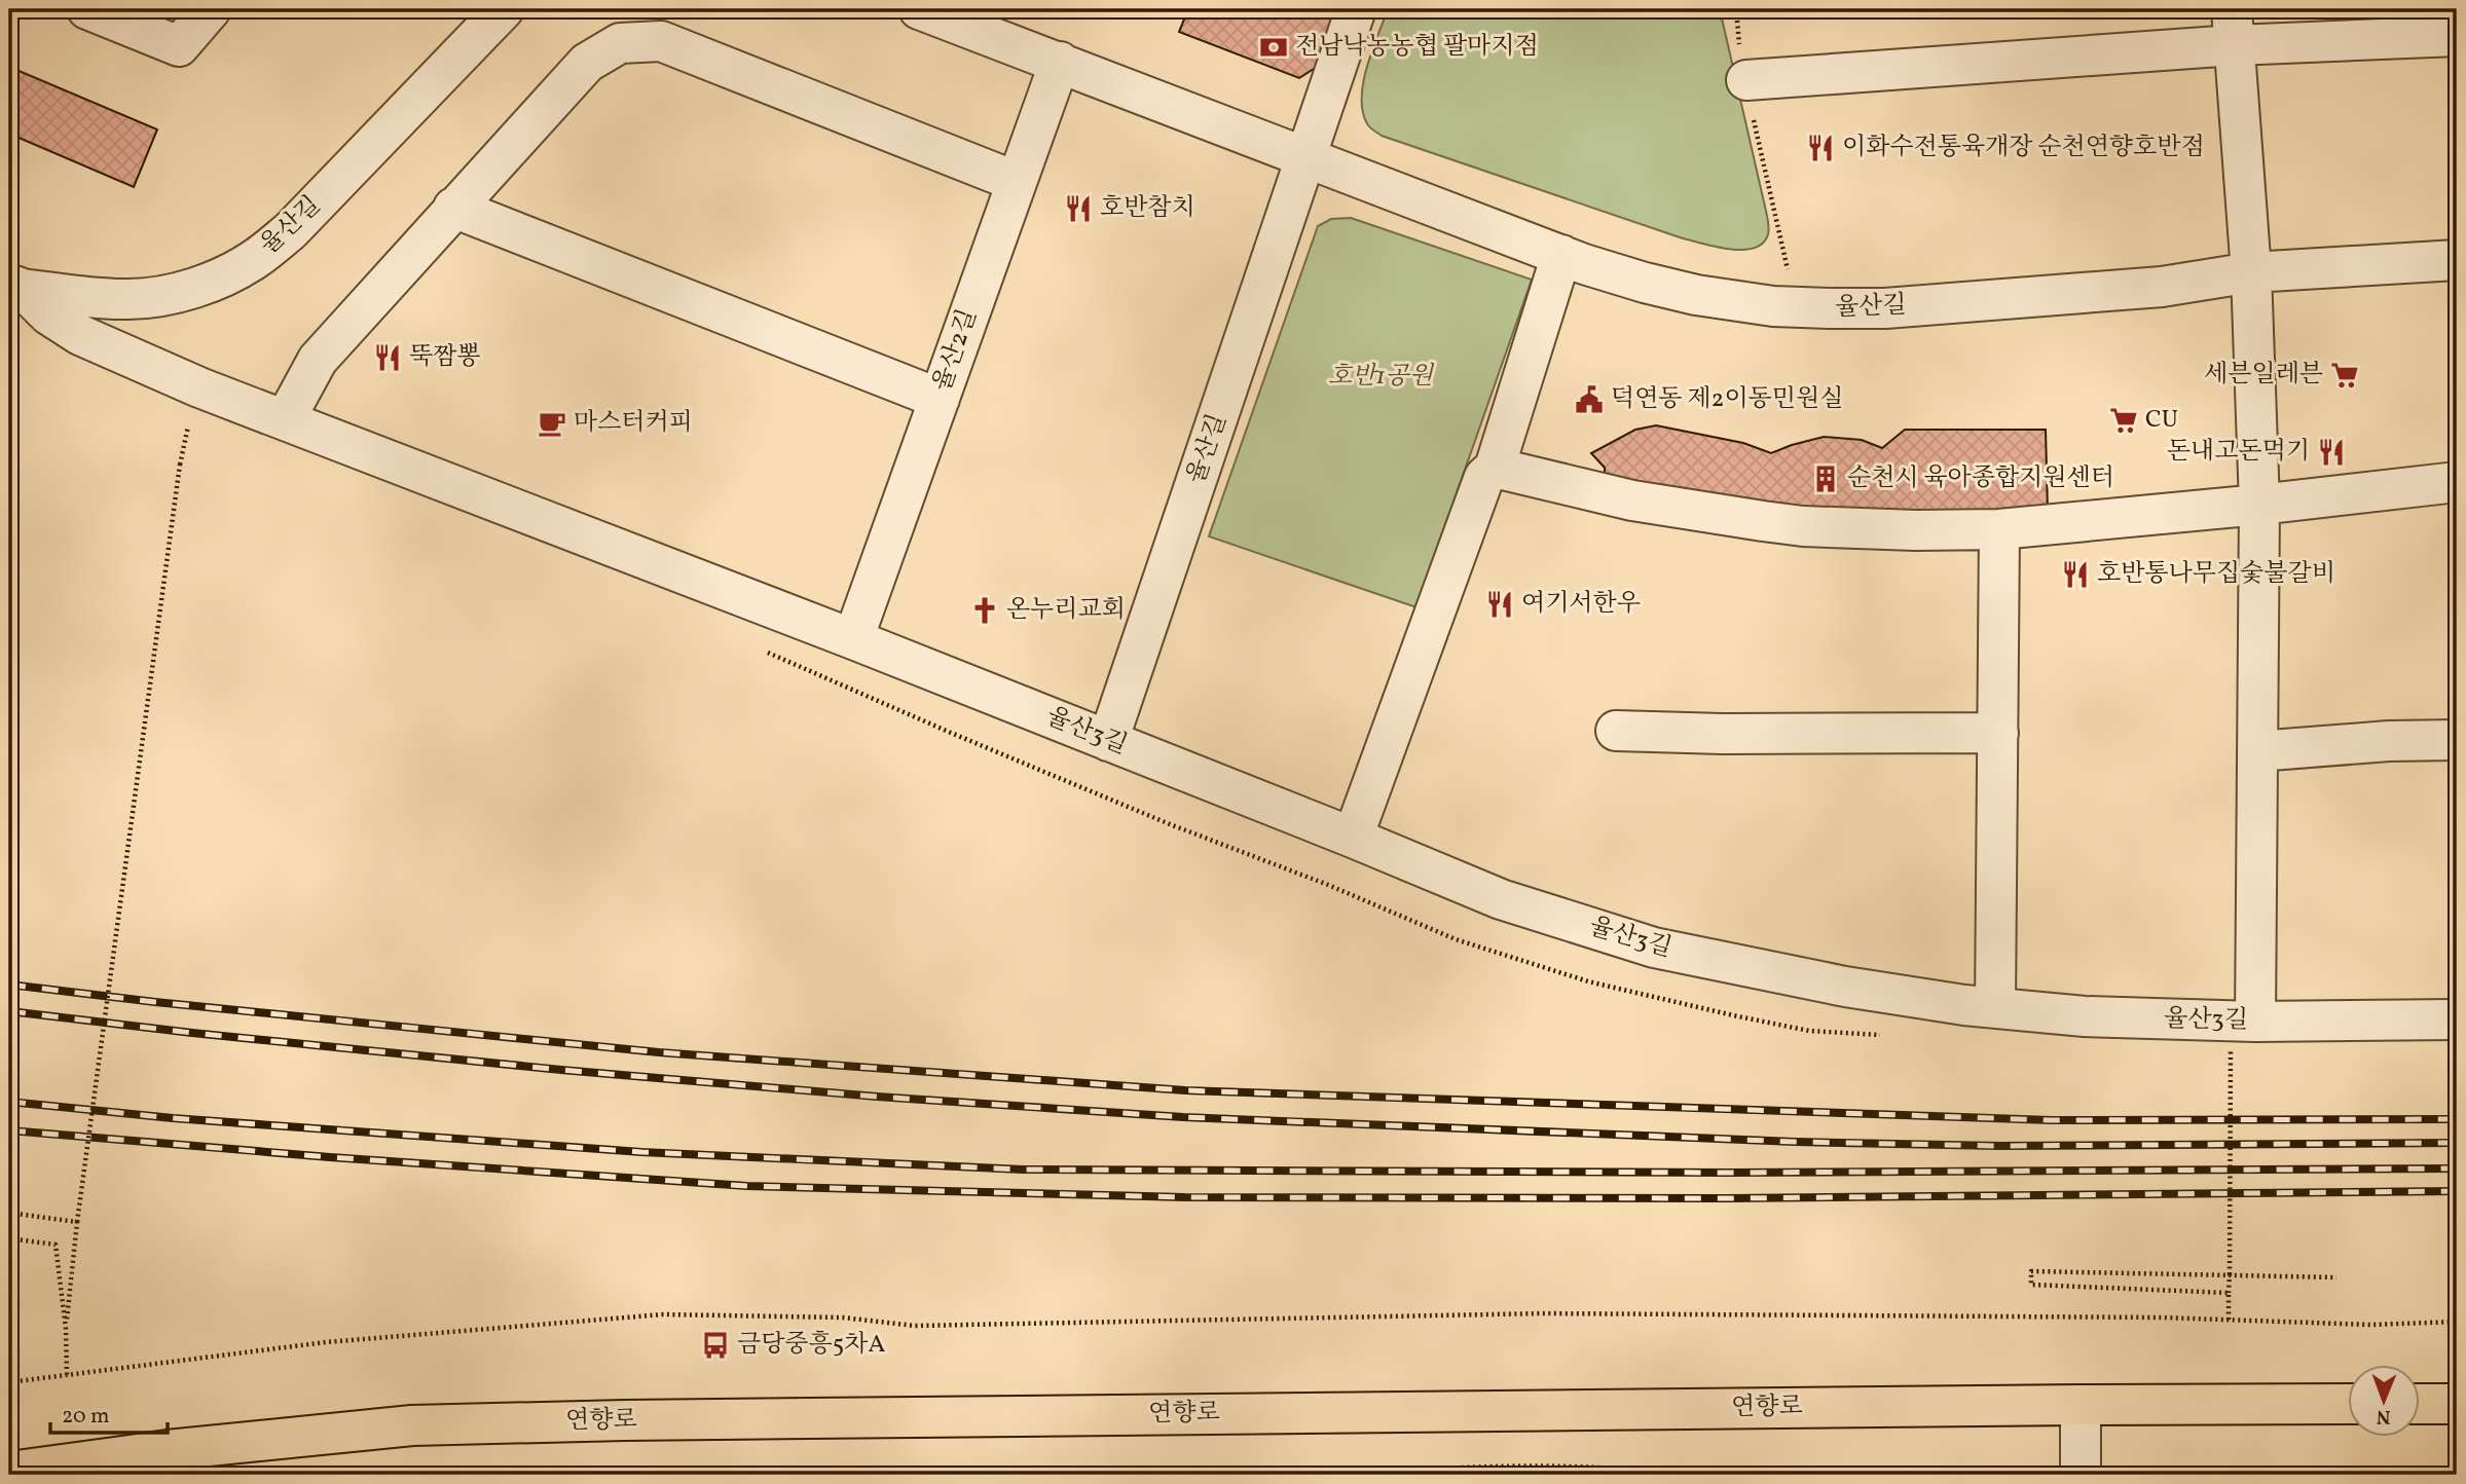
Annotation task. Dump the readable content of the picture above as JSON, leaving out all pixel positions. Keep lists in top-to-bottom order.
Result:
{
  "streets": {
    "main road": ["연향로"],
    "street": ["율산길", "율산2길", "율산3길"]
  },
  "crossings": [
    ["율산길", "율산2길"],
    ["율산길", "율산3길"],
    ["율산2길", "율산3길"]
  ],
  "parks": ["호반1공원"],
  "places": {
    "bank": ["전남낙농농협 팔마지점"],
    "restaurant": [
      "이화수전통육개장 순천연향호반점",
      "호반참치",
      "뚝짬뽕",
      "돈내고돈먹기",
      "호반통나무집숯불갈비",
      "여기서한우"
    ],
    "supermarket": ["세븐일레븐", "CU"],
    "public building": ["덕연동 제2이동민원실"],
    "cafe": ["마스터커피"],
    "building": ["순천시 육아종합지원센터"],
    "church": ["온누리교회"],
    "bus stop": ["금당중흥5차A"]
  },
  "scale_bar": "20 m",
  "north": "bottom"
}
